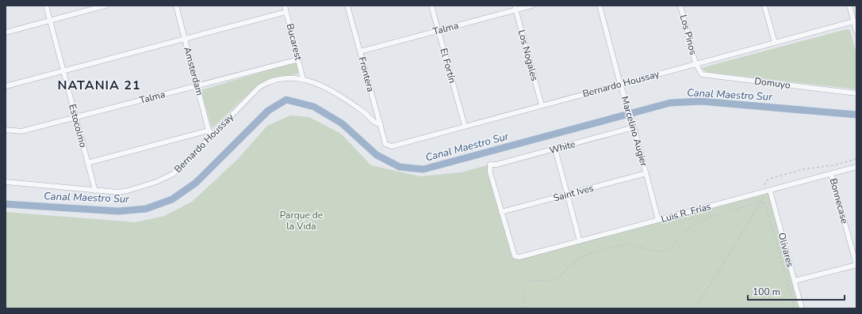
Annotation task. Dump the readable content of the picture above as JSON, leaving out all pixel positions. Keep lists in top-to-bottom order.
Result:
{
  "streets": {
    "street": [
      "Talma",
      "Los Pinos",
      "Bucarest",
      "Los Nogales",
      "El Fortín",
      "Amsterdam",
      "Frontera",
      "Domuyo",
      "Bernardo Houssay",
      "Estocolmo",
      "Marcelino Augier",
      "White",
      "Saint Ives",
      "Bonnecase",
      "Luis R. Frías",
      "Olivares"
    ]
  },
  "crossings": [
    ["Talma", "Bucarest"],
    ["Talma", "Los Nogales"],
    ["Talma", "El Fortín"],
    ["Talma", "Amsterdam"],
    ["Talma", "Frontera"],
    ["Talma", "Estocolmo"],
    ["Los Pinos", "Domuyo"],
    ["Los Pinos", "Bernardo Houssay"],
    ["Bucarest", "Bernardo Houssay"],
    ["Los Nogales", "Bernardo Houssay"],
    ["El Fortín", "Bernardo Houssay"],
    ["Frontera", "Bernardo Houssay"],
    ["Domuyo", "Bernardo Houssay"],
    ["Bernardo Houssay", "Estocolmo"],
    ["Bernardo Houssay", "Marcelino Augier"],
    ["Marcelino Augier", "White"],
    ["Marcelino Augier", "Saint Ives"],
    ["Marcelino Augier", "Luis R. Frías"],
    ["White", "Saint Ives"],
    ["White", "Luis R. Frías"],
    ["Saint Ives", "Luis R. Frías"],
    ["Bonnecase", "Luis R. Frías"],
    ["Luis R. Frías", "Olivares"]
  ],
  "districts": ["NATANIA 21"],
  "water": ["Canal Maestro Sur"],
  "parks": ["Parque de la Vida"],
  "scale_bar": "100 m"
}
